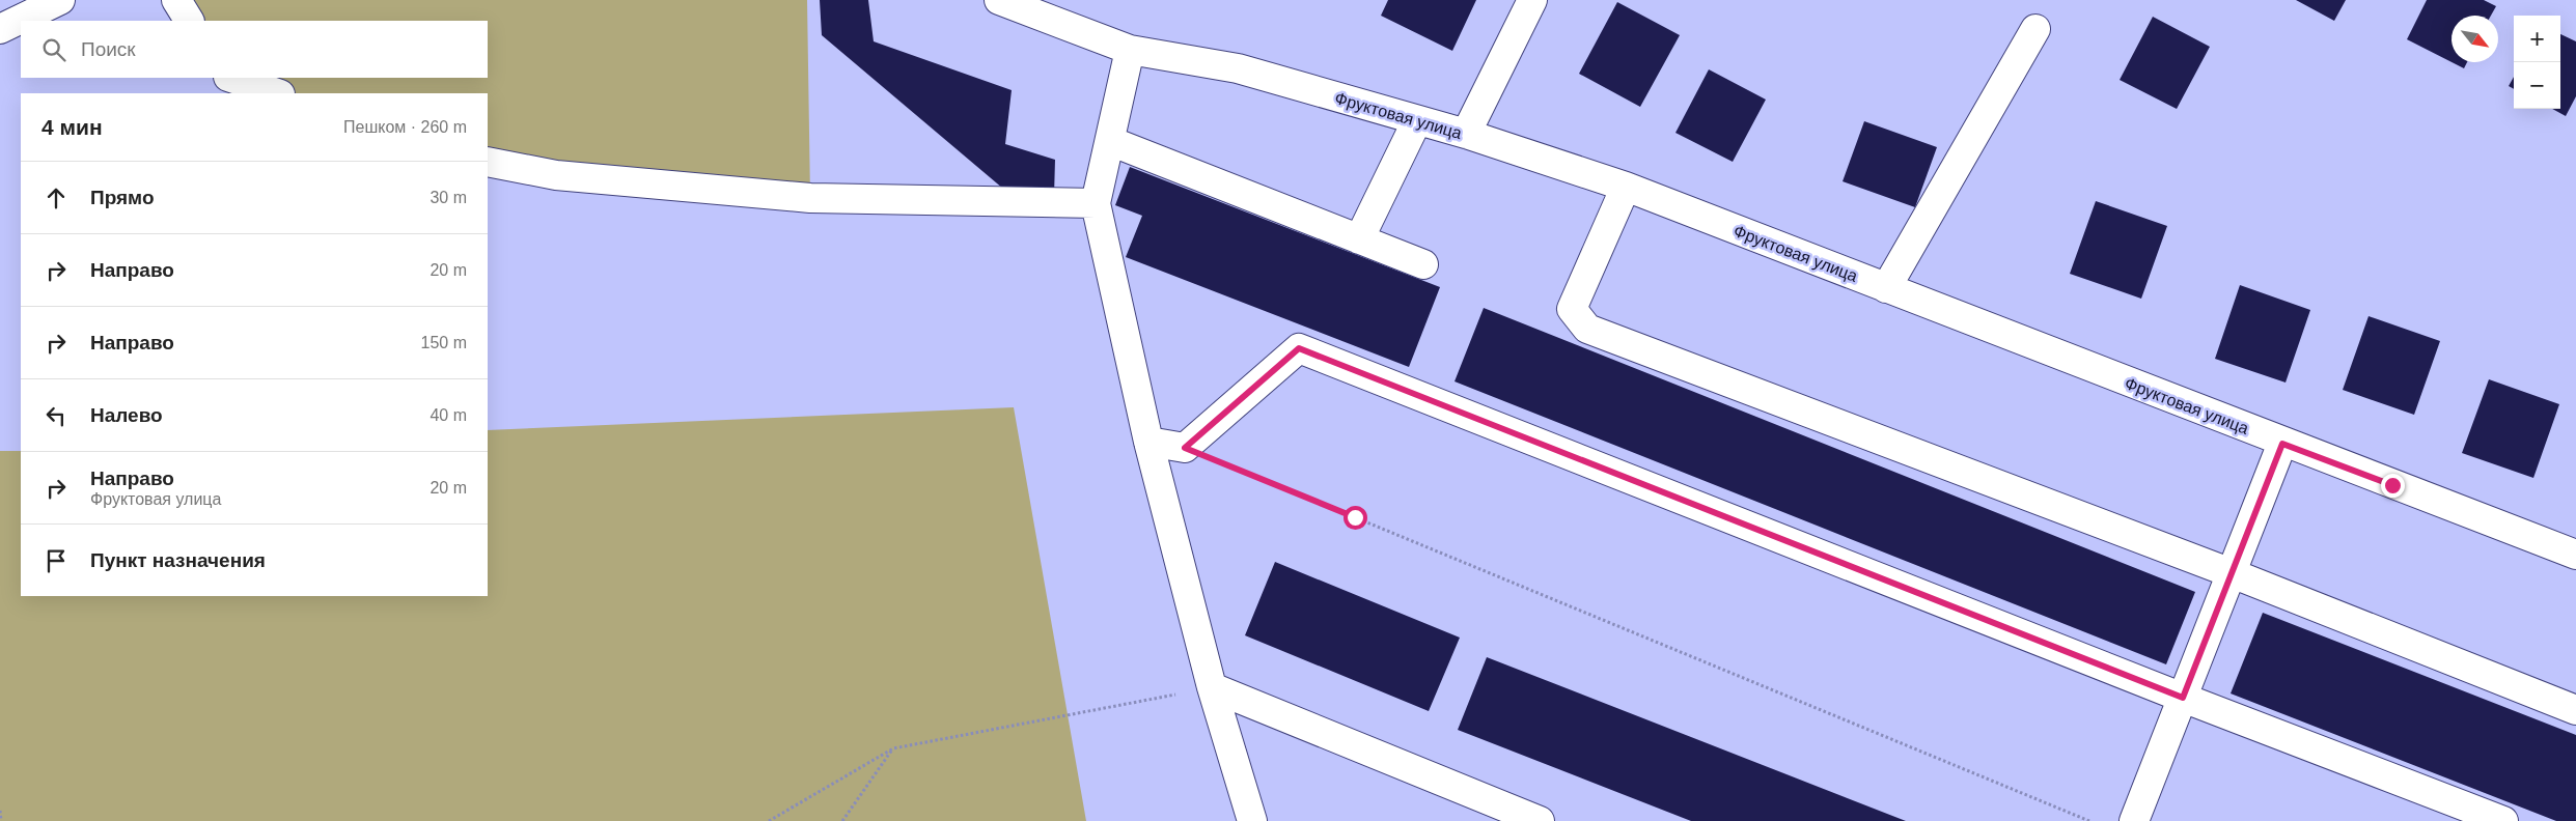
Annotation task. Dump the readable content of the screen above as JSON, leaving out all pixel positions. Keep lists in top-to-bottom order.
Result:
{
  "streets": {
    "street": ["Фруктовая улица"]
  },
  "north": "bottom right",
  "page": {
    "map_buttons": ["+", "−"],
    "search": "Поиск",
    "heading": ["4 мин", "Пешком · 260 m"],
    "list": [
      ["Прямо", "30 m"],
      ["Направо", "20 m"],
      ["Направо", "150 m"],
      ["Налево", "40 m"],
      ["Направо", "Фруктовая улица", "20 m"],
      "Пункт назначения"
    ]
  }
}
